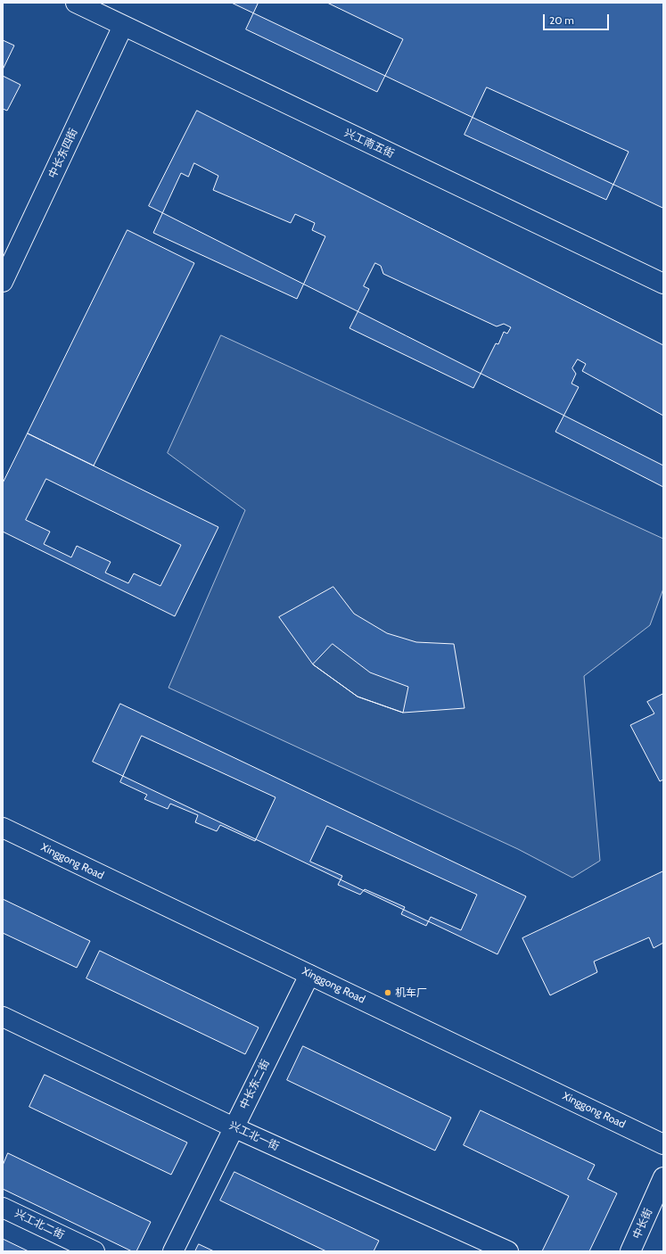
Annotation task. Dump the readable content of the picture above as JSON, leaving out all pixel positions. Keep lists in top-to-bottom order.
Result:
{
  "streets": {
    "street": [
      "兴工南五街",
      "中长东四街",
      "Xinggong Road",
      "中长东二街",
      "兴工北一街",
      "中长街",
      "兴工北二街"
    ]
  },
  "crossings": [
    ["兴工南五街", "中长东四街"],
    ["Xinggong Road", "中长东二街"],
    ["中长东二街", "兴工北一街"]
  ],
  "places": ["机车厂"],
  "scale_bar": "20 m"
}
